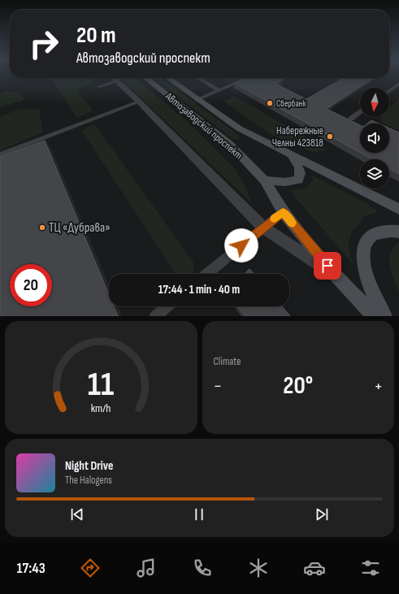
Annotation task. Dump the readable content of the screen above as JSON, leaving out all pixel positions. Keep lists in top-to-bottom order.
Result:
{
  "streets": {
    "street": ["Автозаводский проспект"]
  },
  "places": ["Сбербанк", "Набережные Челны 423818", "ТЦ «Дубрава»"],
  "north": "bottom",
  "page": {
    "turn": ["20 m", "Автозаводский проспект"],
    "limit": "20",
    "trip": "17:44 · 1 min · 40 m",
    "tile": "Climate",
    "heat": ["−", "20°", "+"],
    "song": ["Night Drive", "The Halogens"],
    "tabs": "17:43",
    "gauge": ["11", "km/h"]
  }
}
